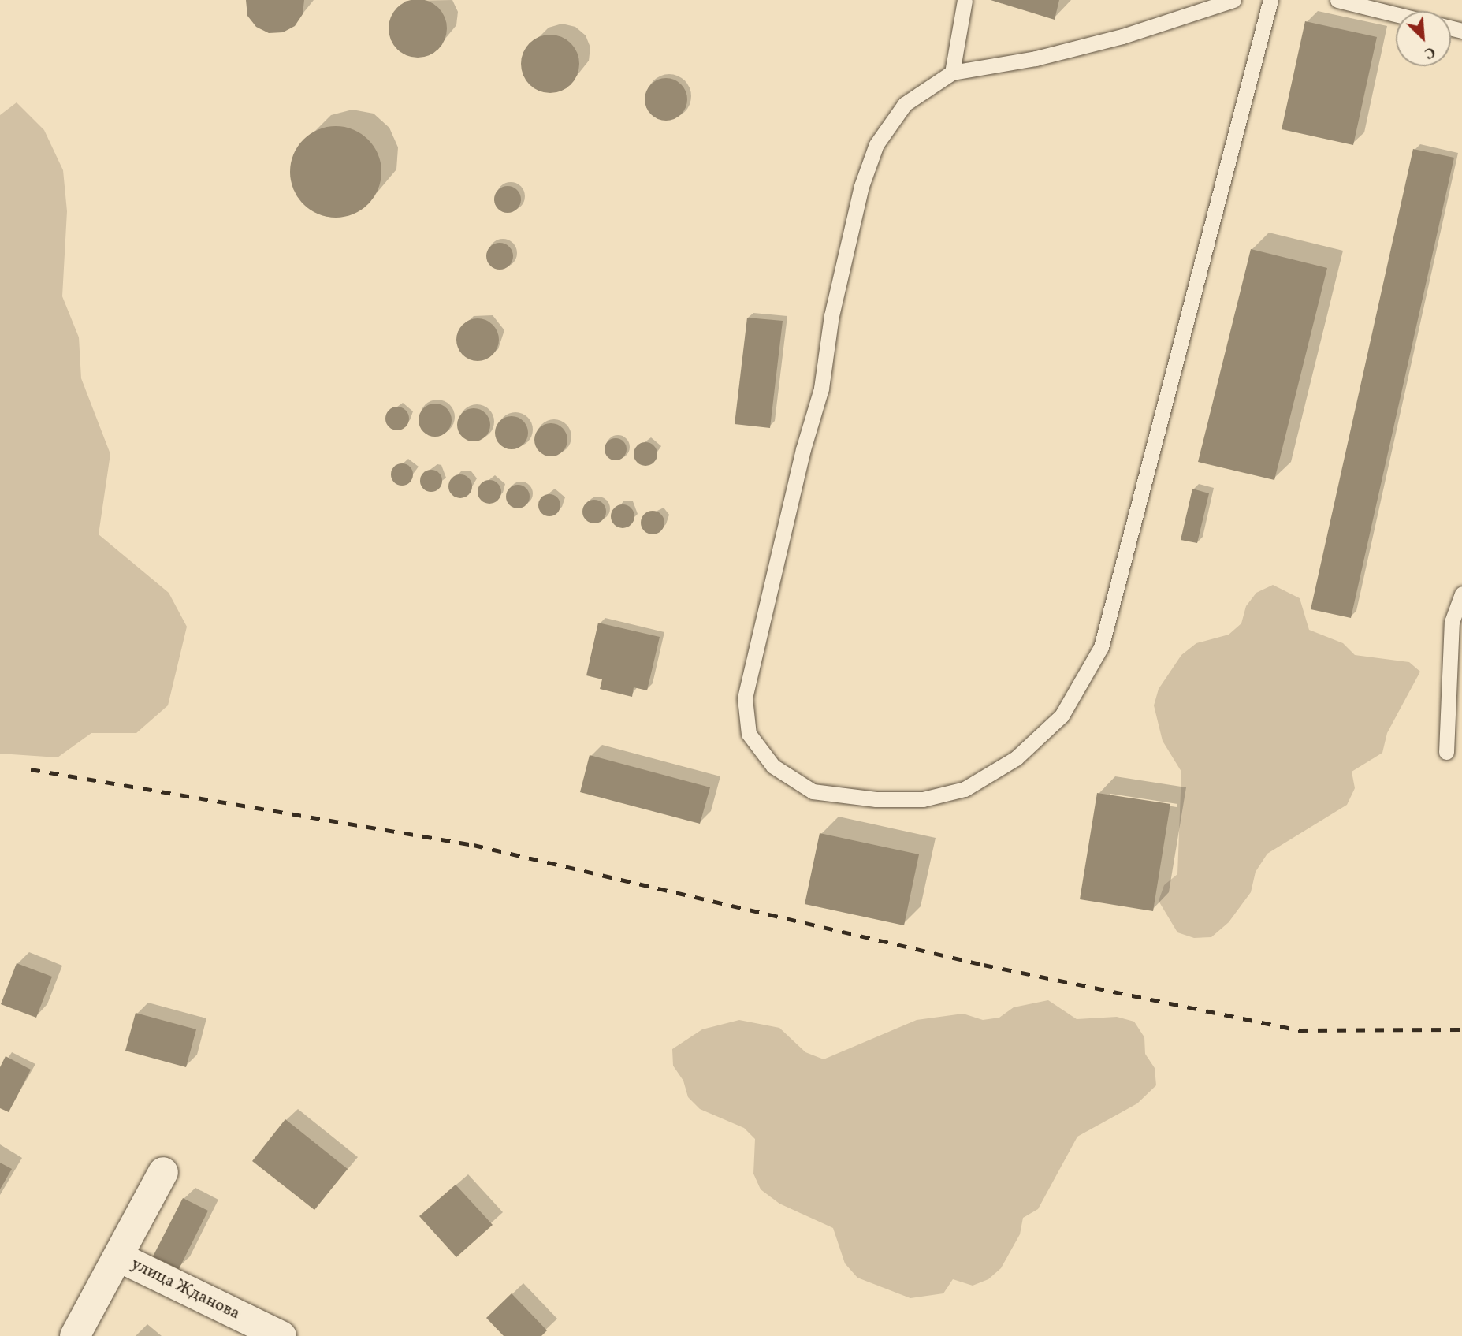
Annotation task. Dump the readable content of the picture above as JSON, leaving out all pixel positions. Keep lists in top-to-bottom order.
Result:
{
  "streets": {
    "street": ["улица Жданова"]
  },
  "north": "bottom right"
}
